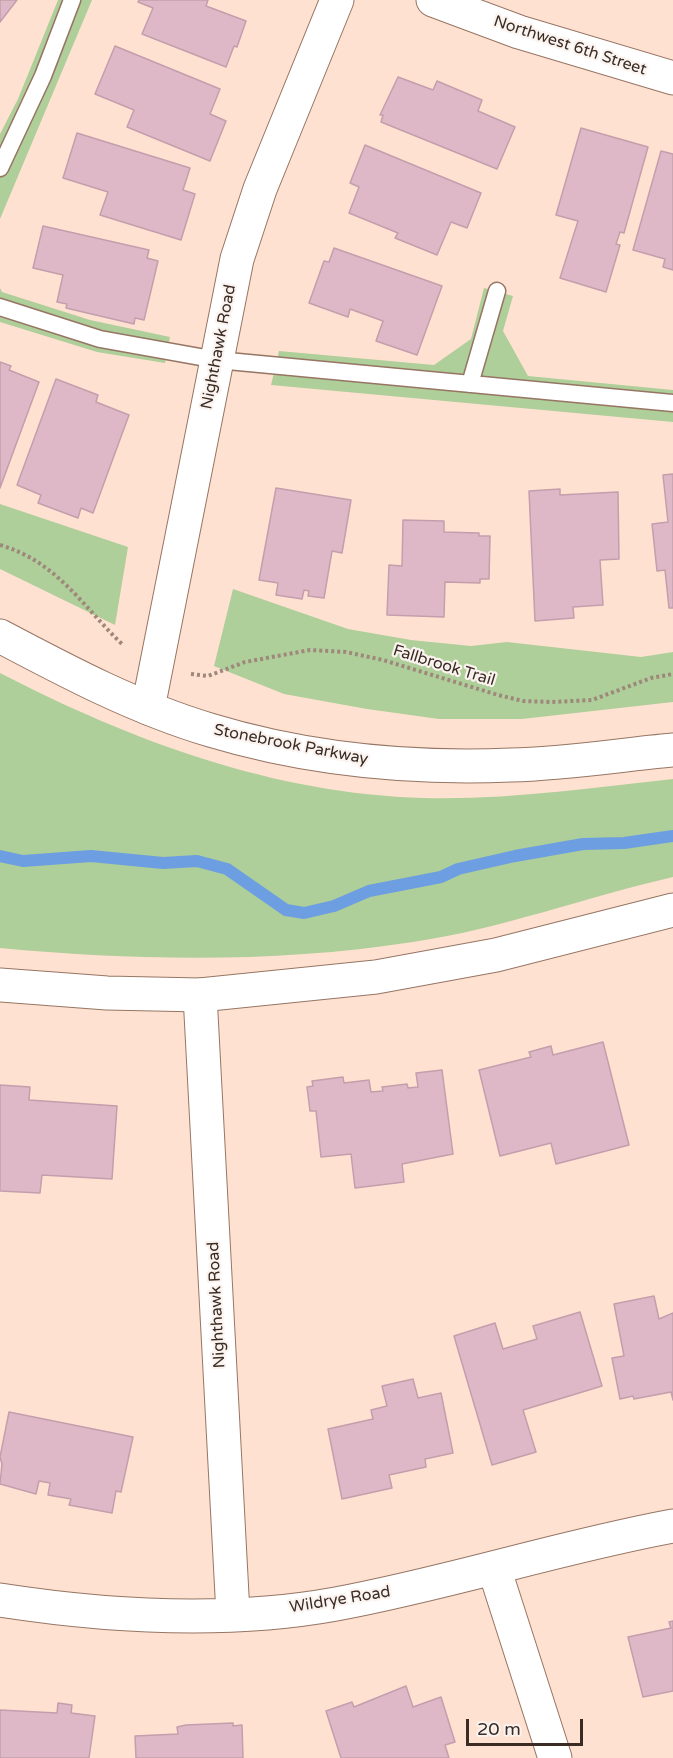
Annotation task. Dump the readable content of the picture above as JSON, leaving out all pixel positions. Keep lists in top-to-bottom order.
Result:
{
  "streets": {
    "street": [
      "Northwest 6th Street",
      "Nighthawk Road",
      "Stonebrook Parkway",
      "Wildrye Road"
    ],
    "path": ["Fallbrook Trail"]
  },
  "crossings": [
    ["Nighthawk Road", "Stonebrook Parkway"],
    ["Nighthawk Road", "Wildrye Road"]
  ],
  "scale_bar": "20 m"
}
